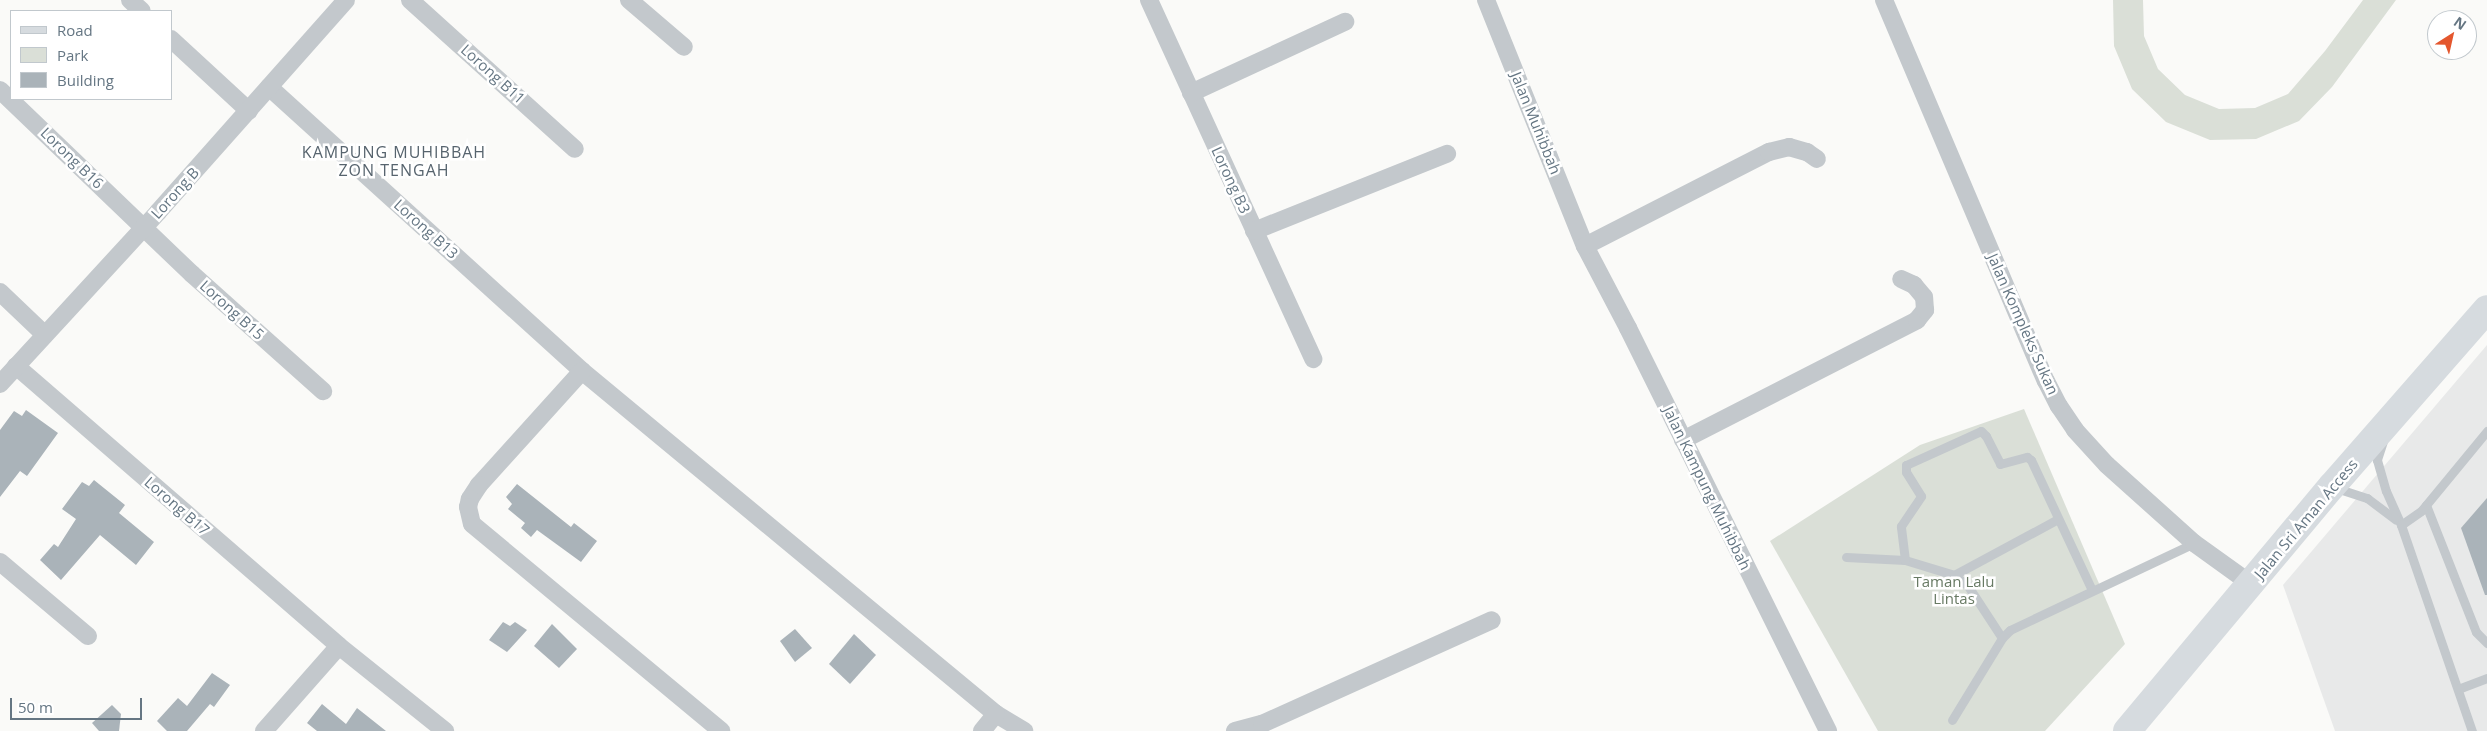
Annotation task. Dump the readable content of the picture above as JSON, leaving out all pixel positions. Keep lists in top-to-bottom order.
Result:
{
  "streets": {
    "main road": ["Jalan Sri Aman Access"],
    "street": [
      "Lorong B11",
      "Jalan Muhibbah",
      "Lorong B16",
      "Lorong B3",
      "Lorong B",
      "Lorong B13",
      "Lorong B15",
      "Jalan Kompleks Sukan",
      "Jalan Kampung Muhibbah",
      "Lorong B17"
    ]
  },
  "crossings": [
    ["Jalan Muhibbah", "Jalan Kampung Muhibbah"],
    ["Lorong B16", "Lorong B"],
    ["Lorong B16", "Lorong B15"],
    ["Lorong B", "Lorong B13"],
    ["Lorong B", "Lorong B15"],
    ["Lorong B", "Lorong B17"],
    ["Jalan Kompleks Sukan", "Jalan Sri Aman Access"]
  ],
  "districts": ["KAMPUNG MUHIBBAH ZON TENGAH"],
  "parks": ["Taman Lalu Lintas"],
  "legend": ["Road", "Park", "Building"],
  "scale_bar": "50 m",
  "north": "top right"
}
